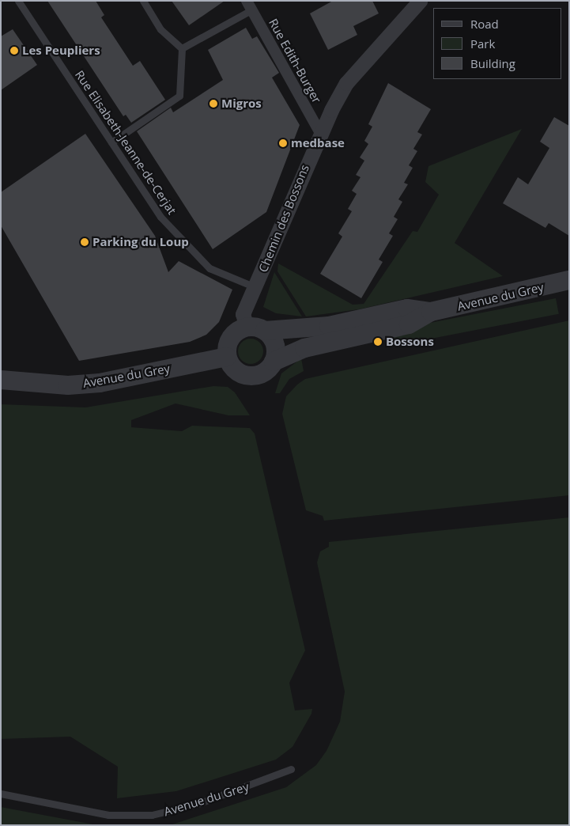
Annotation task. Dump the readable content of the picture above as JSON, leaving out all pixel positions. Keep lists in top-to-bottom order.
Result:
{
  "streets": {
    "street": ["Rue Edith-Burger", "Chemin des Bossons", "Avenue du Grey"],
    "lane": ["Rue Elisabeth-Jeanne-de-Cerjat"]
  },
  "crossings": [
    ["Rue Edith-Burger", "Chemin des Bossons"],
    ["Rue Elisabeth-Jeanne-de-Cerjat", "Chemin des Bossons"],
    ["Chemin des Bossons", "Avenue du Grey"]
  ],
  "places": [
    "Les Peupliers",
    "Migros",
    "medbase",
    "Parking du Loup",
    "Bossons"
  ],
  "legend": ["Road", "Park", "Building"]
}
